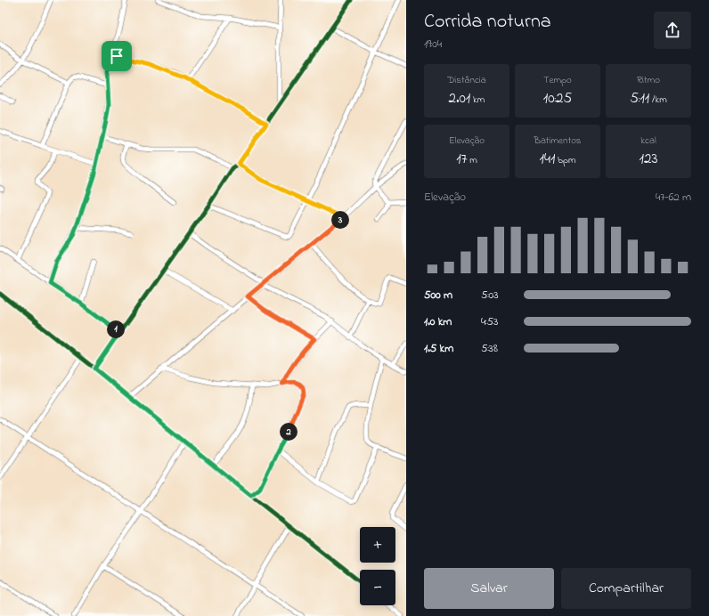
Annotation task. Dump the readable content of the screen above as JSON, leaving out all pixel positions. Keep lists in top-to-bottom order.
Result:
{
  "page": {
    "heading": ["Corrida noturna", "19:04"],
    "stats": [
      ["Distância", "2.01 km"],
      ["Tempo", "10:25"],
      ["Ritmo", "5:11 /km"],
      ["Elevação", "17 m"],
      ["Batimentos", "141 bpm"],
      ["kcal", "123"]
    ],
    "chart": ["Elevação", "47–62 m"],
    "pins": ["3", "1", "2"],
    "list": [
      {
        "name": "500 m",
        "note": "5:03"
      },
      {
        "name": "1.0 km",
        "note": "4:53"
      },
      {
        "name": "1.5 km",
        "note": "5:38"
      }
    ],
    "map_buttons": ["+", "−"],
    "buttons": ["Salvar", "Compartilhar"]
  }
}
